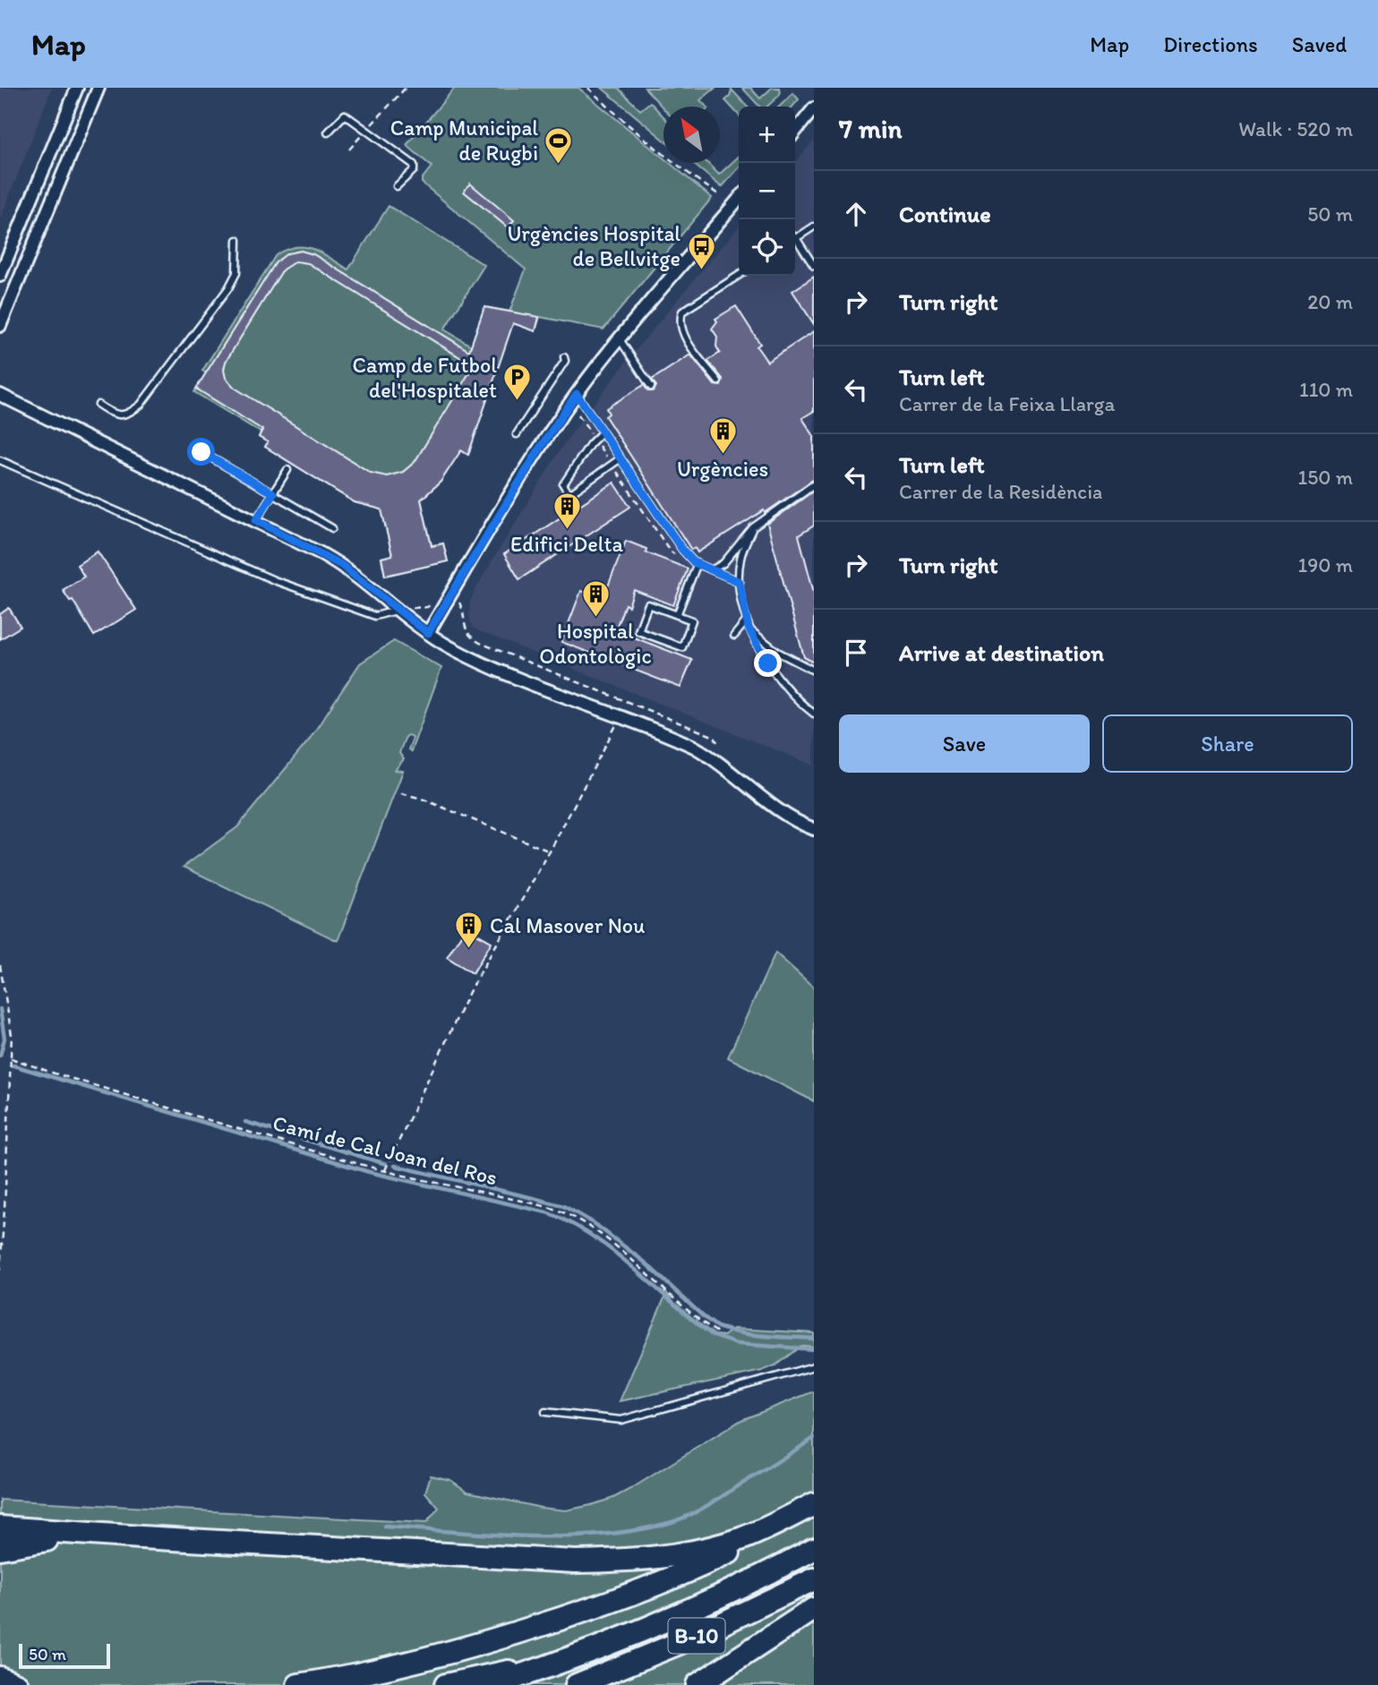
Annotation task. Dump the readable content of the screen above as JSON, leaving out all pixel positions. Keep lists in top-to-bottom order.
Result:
{
  "streets": {
    "highway": ["B-10"],
    "path": ["Camí de Cal Joan del Ros"]
  },
  "places": {
    "sports": ["Camp Municipal de Rugbi"],
    "bus stop": ["Urgències Hospital de Bellvitge"],
    "parking": ["Camp de Futbol del'Hospitalet"],
    "building": [
      "Urgències",
      "Edifici Delta",
      "Hospital Odontològic",
      "Cal Masover Nou"
    ]
  },
  "scale_bar": "50 m",
  "north": "top left",
  "page": {
    "header": "Map",
    "nav": ["Map", "Directions", "Saved"],
    "heading": ["7 min", "Walk · 520 m"],
    "map_buttons": ["+", "−"],
    "list": [
      ["Continue", "50 m"],
      ["Turn right", "20 m"],
      ["Turn left", "Carrer de la Feixa Llarga", "110 m"],
      ["Turn left", "Carrer de la Residència", "150 m"],
      ["Turn right", "190 m"],
      "Arrive at destination"
    ],
    "buttons": ["Save", "Share"],
    "scale": "50 m"
  }
}
